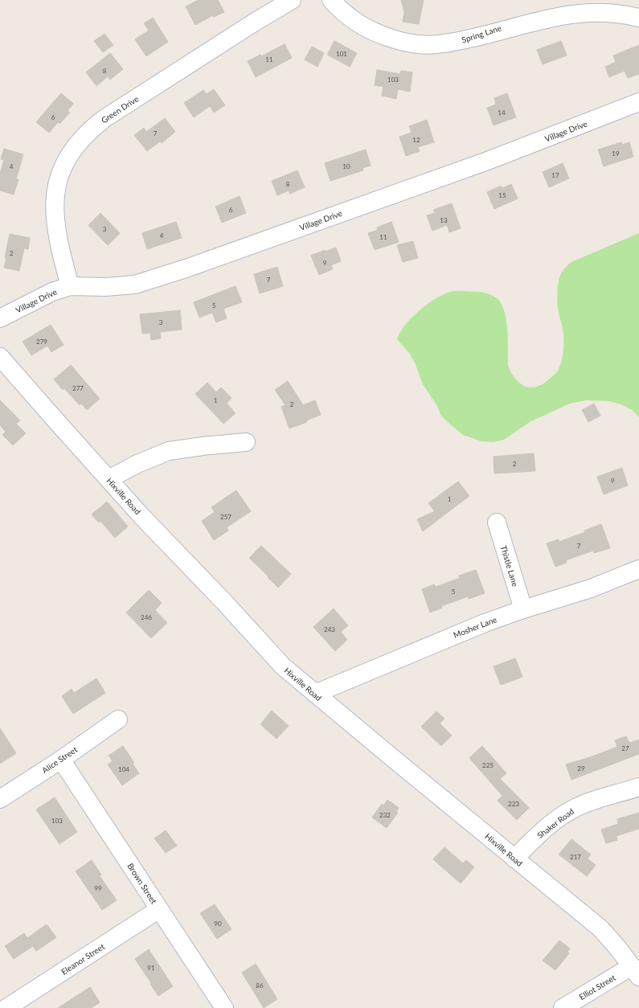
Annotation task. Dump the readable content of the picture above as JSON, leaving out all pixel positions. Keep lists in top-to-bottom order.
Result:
{
  "streets": {
    "street": [
      "Spring Lane",
      "Green Drive",
      "Village Drive",
      "Hixville Road",
      "Thistle Lane",
      "Mosher Lane",
      "Alice Street",
      "Shaker Road",
      "Brown Street",
      "Eleanor Street",
      "Elliot Street"
    ]
  },
  "crossings": [
    ["Green Drive", "Village Drive"],
    ["Hixville Road", "Mosher Lane"],
    ["Hixville Road", "Shaker Road"],
    ["Hixville Road", "Elliot Street"],
    ["Thistle Lane", "Mosher Lane"],
    ["Alice Street", "Brown Street"],
    ["Brown Street", "Eleanor Street"]
  ],
  "house_numbers": [
    "101",
    "11",
    "8",
    "103",
    "14",
    "6",
    "7",
    "12",
    "19",
    "4",
    "10",
    "17",
    "8",
    "15",
    "6",
    "13",
    "3",
    "4",
    "11",
    "2",
    "9",
    "7",
    "5",
    "3",
    "279",
    "277",
    "1",
    "2",
    "2",
    "9",
    "1",
    "257",
    "7",
    "5",
    "246",
    "243",
    "27",
    "225",
    "29",
    "104",
    "223",
    "232",
    "103",
    "217",
    "99",
    "90",
    "91",
    "86"
  ]
}
